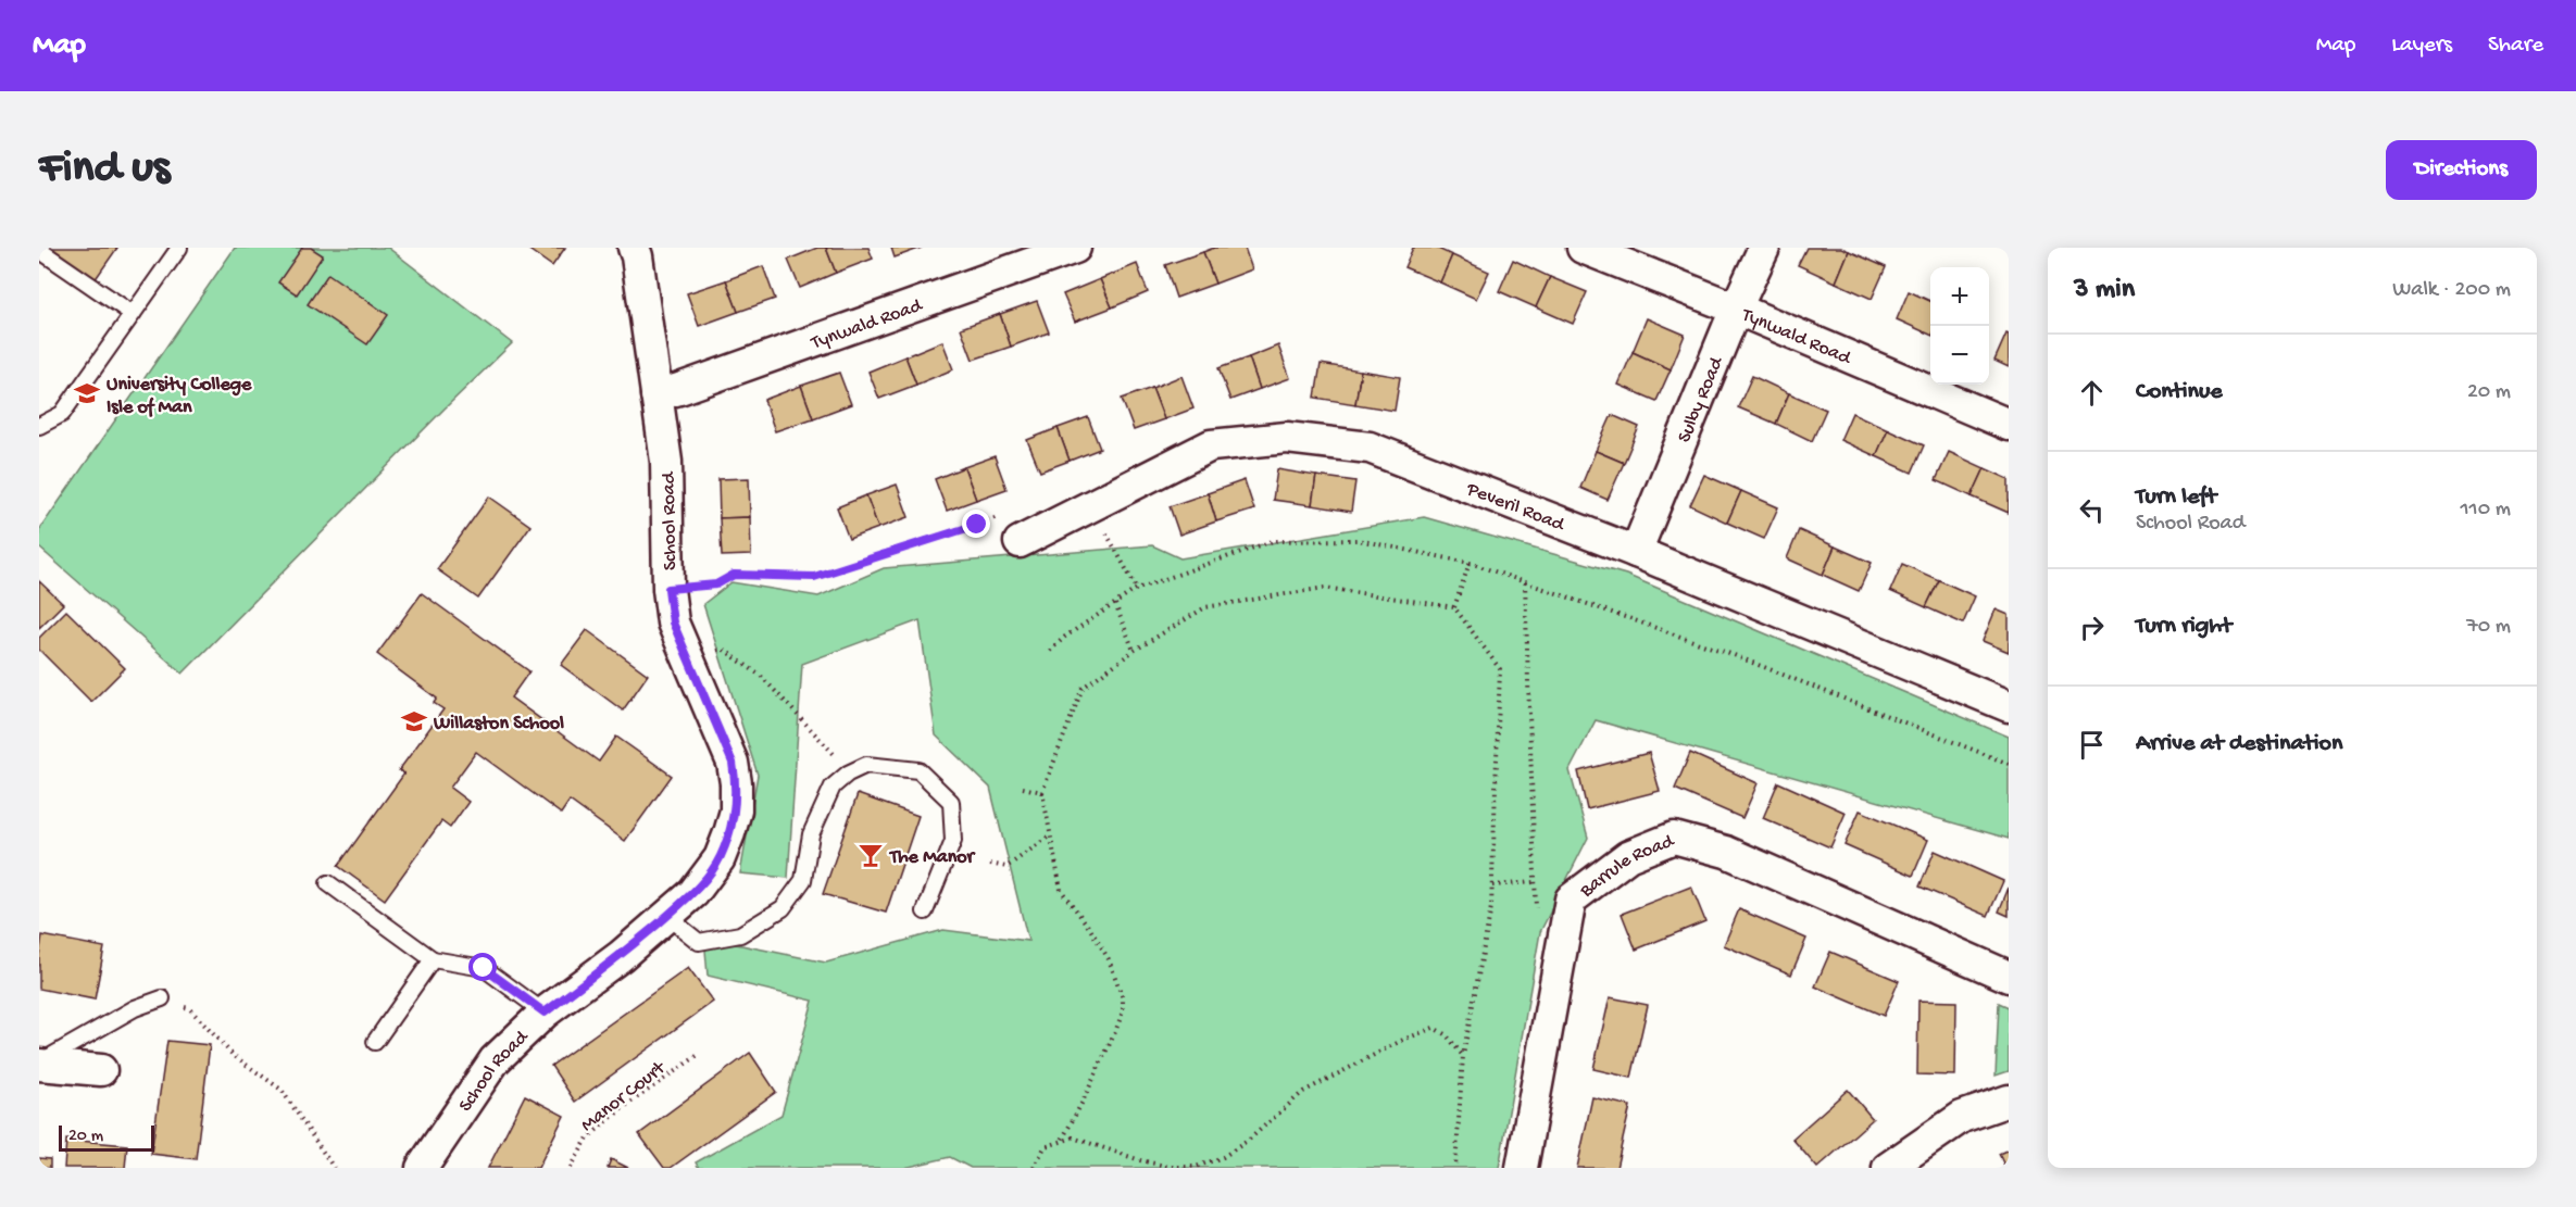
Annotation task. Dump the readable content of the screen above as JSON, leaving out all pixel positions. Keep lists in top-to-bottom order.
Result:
{
  "streets": {
    "street": [
      "Tynwald Road",
      "Sulby Road",
      "Peveril Road",
      "School Road",
      "Barrule Road"
    ],
    "path": ["Manor Court"]
  },
  "crossings": [
    ["Tynwald Road", "Sulby Road"],
    ["Tynwald Road", "School Road"],
    ["Sulby Road", "Peveril Road"]
  ],
  "places": {
    "school or university": ["University College Isle of Man", "Willaston School"],
    "bar": ["The Manor"]
  },
  "scale_bar": "20 m",
  "page": {
    "header": "Map",
    "nav": ["Map", "Layers", "Share"],
    "buttons": "Directions",
    "title": "Find us",
    "heading": ["3 min", "Walk · 200 m"],
    "map_buttons": ["+", "−"],
    "list": [
      ["Continue", "20 m"],
      ["Turn left", "School Road", "110 m"],
      ["Turn right", "70 m"],
      "Arrive at destination"
    ],
    "scale": "20 m"
  }
}
